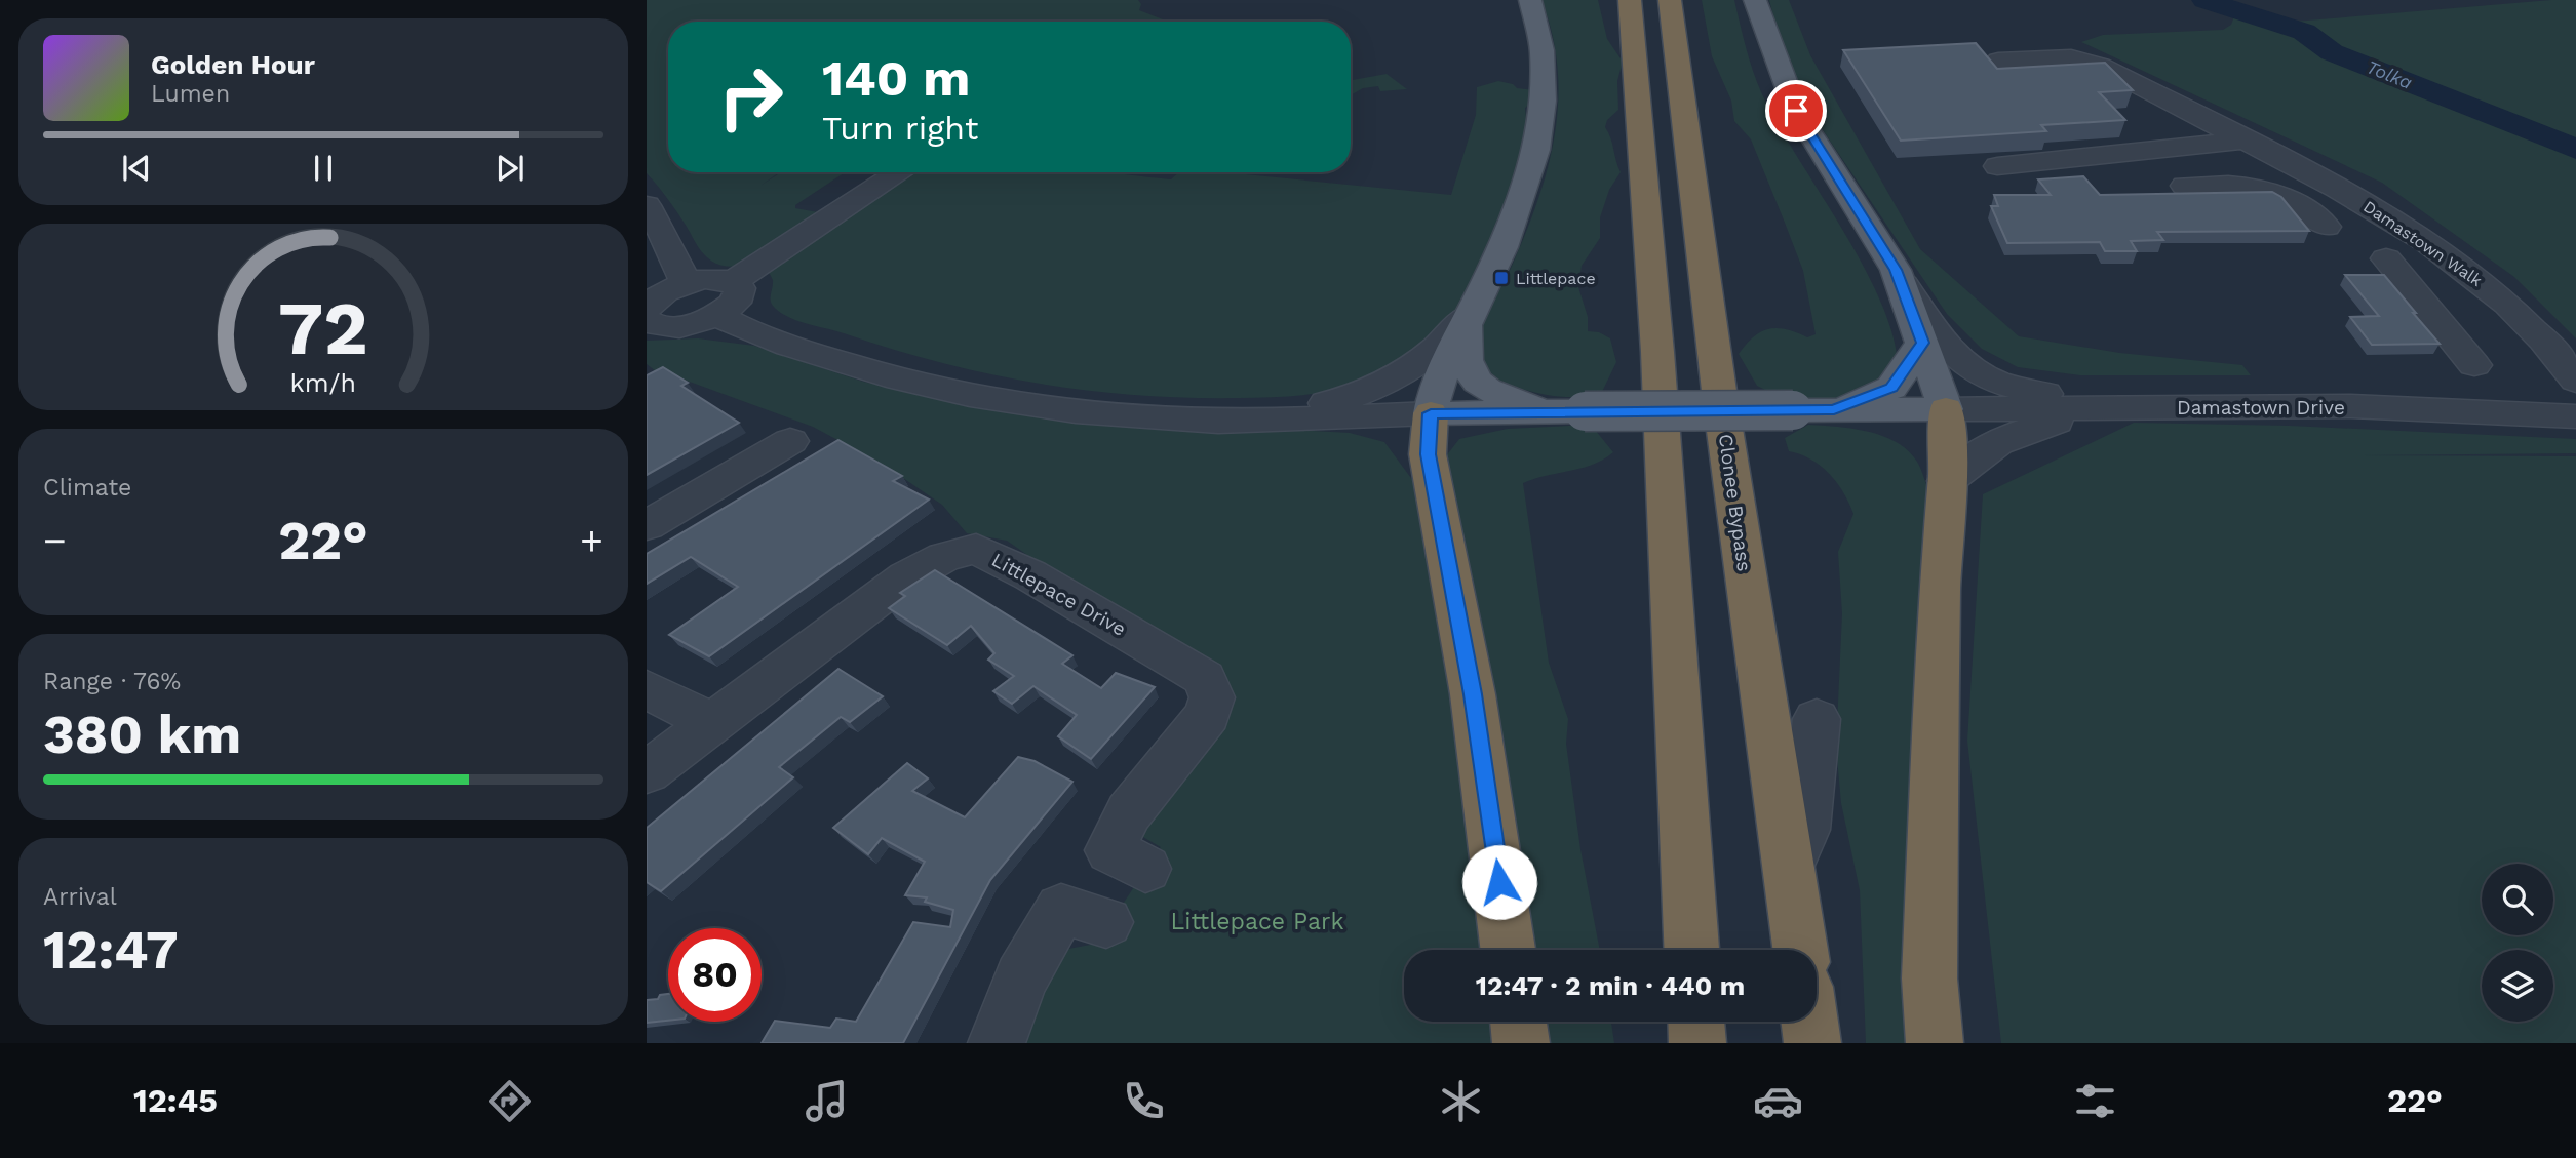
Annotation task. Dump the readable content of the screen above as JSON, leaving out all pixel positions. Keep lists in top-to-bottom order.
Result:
{
  "streets": {
    "highway": ["Clonee Bypass"],
    "street": ["Damastown Walk", "Damastown Drive", "Littlepace Drive"]
  },
  "water": ["Tolka"],
  "parks": ["Littlepace Park"],
  "places": {
    "transit": ["Littlepace"]
  },
  "page": {
    "turn": ["140 m", "Turn right"],
    "song": ["Golden Hour", "Lumen"],
    "tile": [
      "Climate",
      ["Range · 76%", "380 km"],
      ["Arrival", "12:47"]
    ],
    "heat": ["−", "22°", "+"],
    "limit": "80",
    "trip": "12:47 · 2 min · 440 m",
    "tabs": ["12:45", "22°"],
    "gauge": ["72", "km/h"]
  }
}
